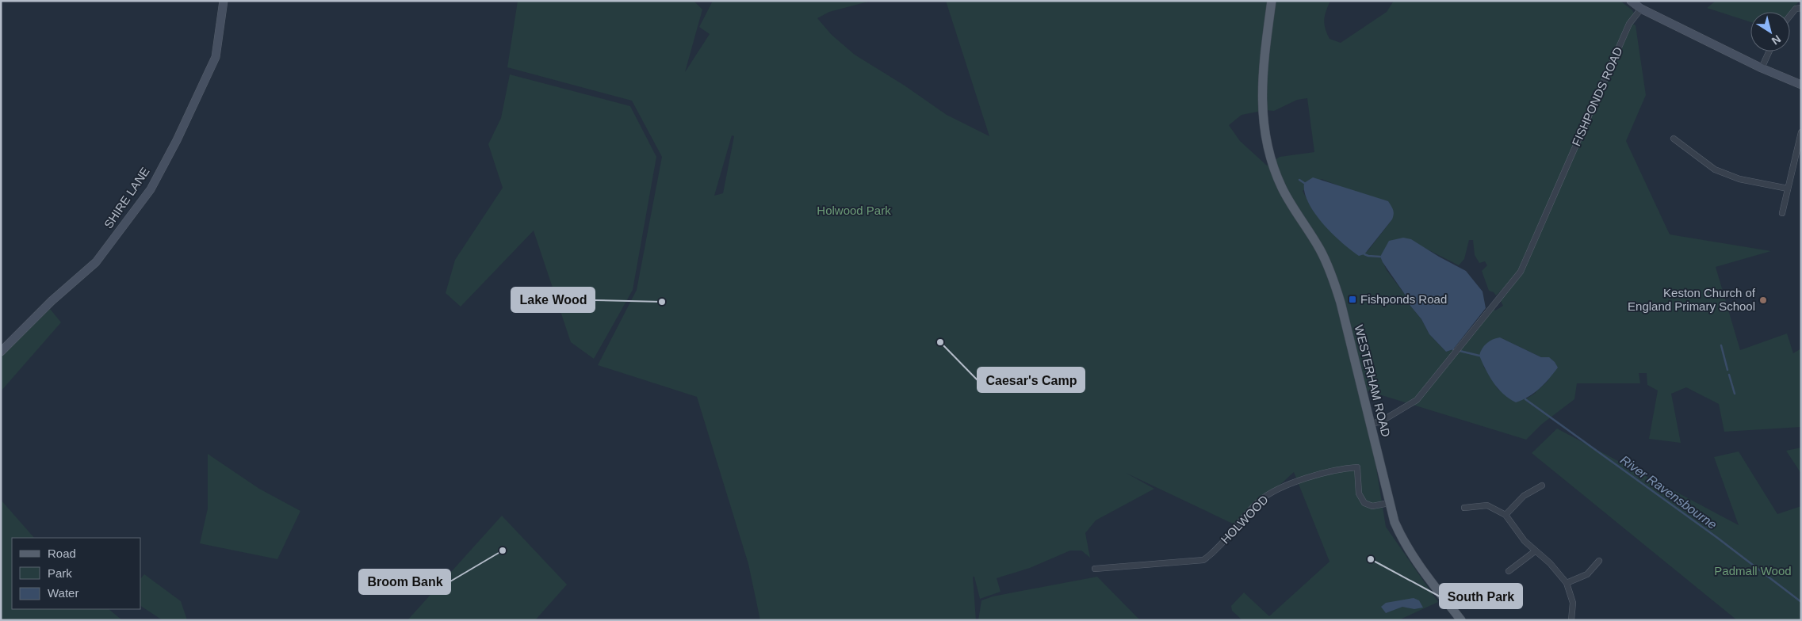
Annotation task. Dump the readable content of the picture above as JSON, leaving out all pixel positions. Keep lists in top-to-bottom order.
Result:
{
  "streets": {
    "main road": ["WESTERHAM ROAD"],
    "street": ["FISHPONDS ROAD", "SHIRE LANE", "HOLWOOD"]
  },
  "crossings": [
    ["FISHPONDS ROAD", "WESTERHAM ROAD"],
    ["WESTERHAM ROAD", "HOLWOOD"]
  ],
  "water": ["River Ravensbourne"],
  "parks": ["Holwood Park", "Padmall Wood"],
  "places": {
    "transit": ["Fishponds Road"],
    "other": [
      "Keston Church of England Primary School",
      "Lake Wood",
      "Caesar's Camp",
      "Broom Bank",
      "South Park"
    ]
  },
  "legend": ["Road", "Park", "Water"],
  "north": "bottom right"
}
